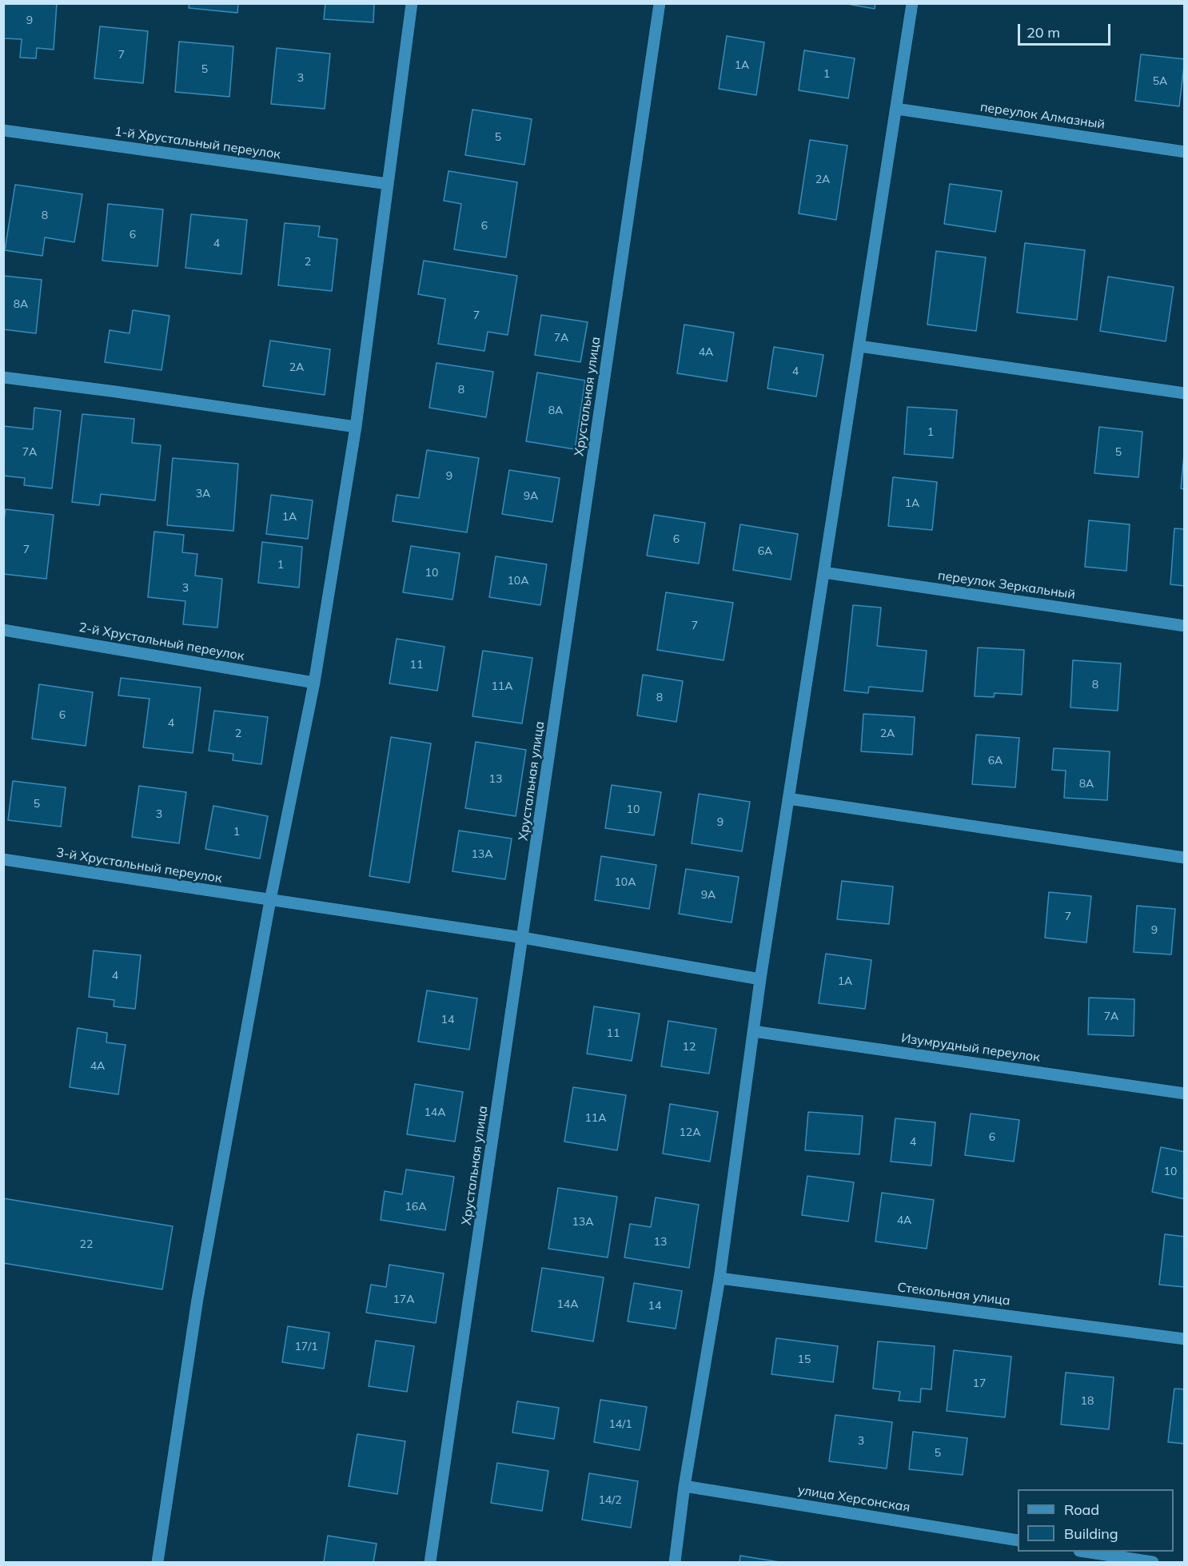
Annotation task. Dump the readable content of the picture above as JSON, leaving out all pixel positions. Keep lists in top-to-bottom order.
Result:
{
  "streets": {
    "street": [
      "переулок Алмазный",
      "1-й Хрустальный переулок",
      "Хрустальная улица",
      "переулок Зеркальный",
      "2-й Хрустальный переулок",
      "3-й Хрустальный переулок",
      "Изумрудный переулок",
      "Стекольная улица",
      "улица Херсонская"
    ]
  },
  "crossings": [
    ["Хрустальная улица", "3-й Хрустальный переулок"]
  ],
  "house_numbers": [
    "9",
    "7",
    "1А",
    "5",
    "1",
    "3",
    "5А",
    "5",
    "2А",
    "8",
    "6",
    "6",
    "4",
    "2",
    "8А",
    "7",
    "7А",
    "4А",
    "2А",
    "4",
    "8",
    "8А",
    "1",
    "7А",
    "5",
    "9",
    "3А",
    "9А",
    "1А",
    "1А",
    "6",
    "7",
    "6А",
    "1",
    "10",
    "10А",
    "3",
    "7",
    "11",
    "8",
    "11А",
    "8",
    "6",
    "4",
    "2",
    "2А",
    "6А",
    "13",
    "8А",
    "5",
    "10",
    "3",
    "9",
    "1",
    "13А",
    "10А",
    "9А",
    "7",
    "9",
    "4",
    "1А",
    "7А",
    "14",
    "11",
    "12",
    "4А",
    "14А",
    "11А",
    "12А",
    "6",
    "4",
    "10",
    "16А",
    "4А",
    "13А",
    "13",
    "22",
    "17А",
    "14А",
    "14",
    "17/1",
    "15",
    "17",
    "18",
    "14/1",
    "3",
    "5",
    "14/2"
  ],
  "legend": ["Road", "Building"],
  "scale_bar": "20 m"
}
